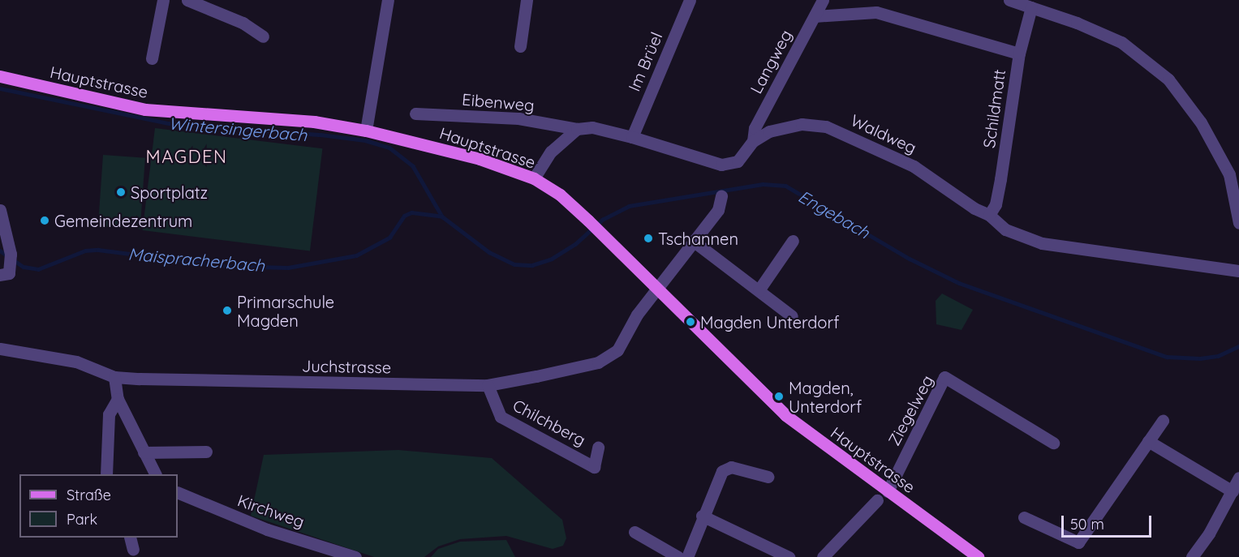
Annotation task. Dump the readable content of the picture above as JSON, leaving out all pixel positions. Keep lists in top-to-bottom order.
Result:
{
  "streets": {
    "main road": ["Hauptstrasse"],
    "street": [
      "Im Brüel",
      "Langweg",
      "Eibenweg",
      "Schildmatt",
      "Waldweg",
      "Juchstrasse",
      "Ziegelweg",
      "Chilchberg",
      "Kirchweg"
    ]
  },
  "crossings": [
    ["Im Brüel", "Waldweg"],
    ["Langweg", "Waldweg"],
    ["Hauptstrasse", "Juchstrasse"],
    ["Hauptstrasse", "Ziegelweg"],
    ["Eibenweg", "Waldweg"],
    ["Schildmatt", "Waldweg"],
    ["Juchstrasse", "Chilchberg"]
  ],
  "districts": ["MAGDEN"],
  "water": ["Wintersingerbach", "Engebach", "Maispracherbach"],
  "places": [
    "Sportplatz",
    "Gemeindezentrum",
    "Tschannen",
    "Primarschule Magden",
    "Magden Unterdorf",
    "Magden, Unterdorf"
  ],
  "legend": ["Straße", "Park"],
  "scale_bar": "50 m"
}
